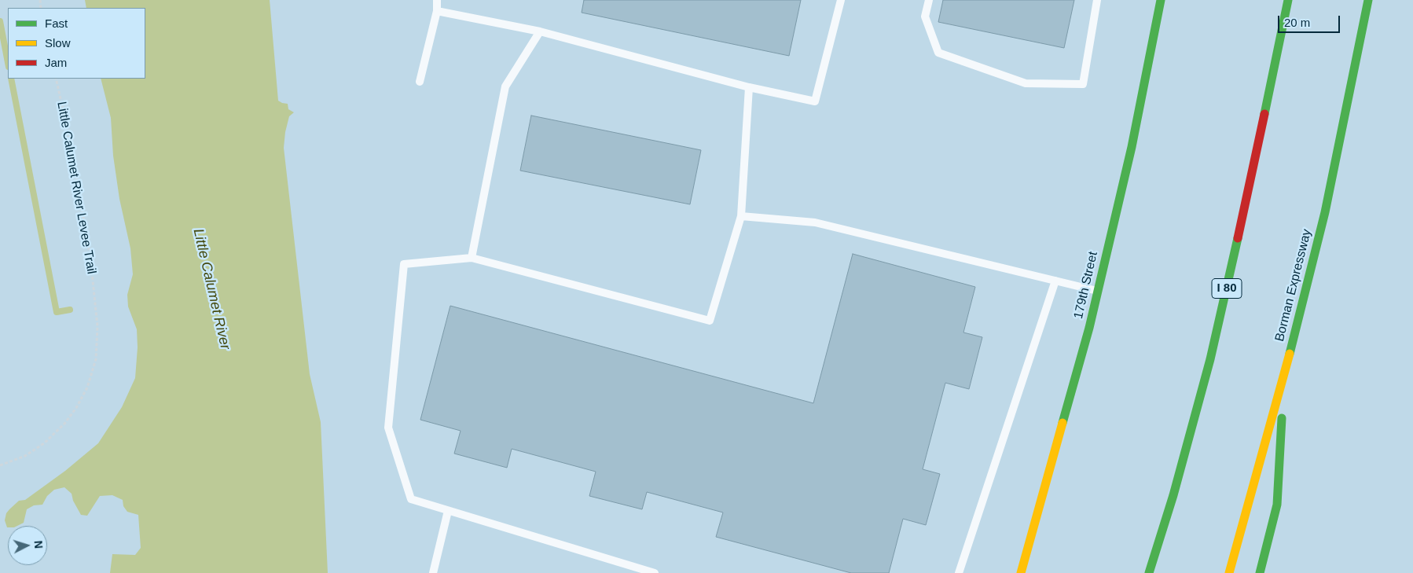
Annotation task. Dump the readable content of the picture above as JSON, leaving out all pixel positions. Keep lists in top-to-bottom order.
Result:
{
  "streets": {
    "main road": ["179th Street", "Borman Expressway", "I 80"],
    "path": ["Little Calumet River Levee Trail"]
  },
  "water": ["Little Calumet River"],
  "legend": ["Fast", "Slow", "Jam"],
  "scale_bar": "20 m",
  "north": "right"
}
